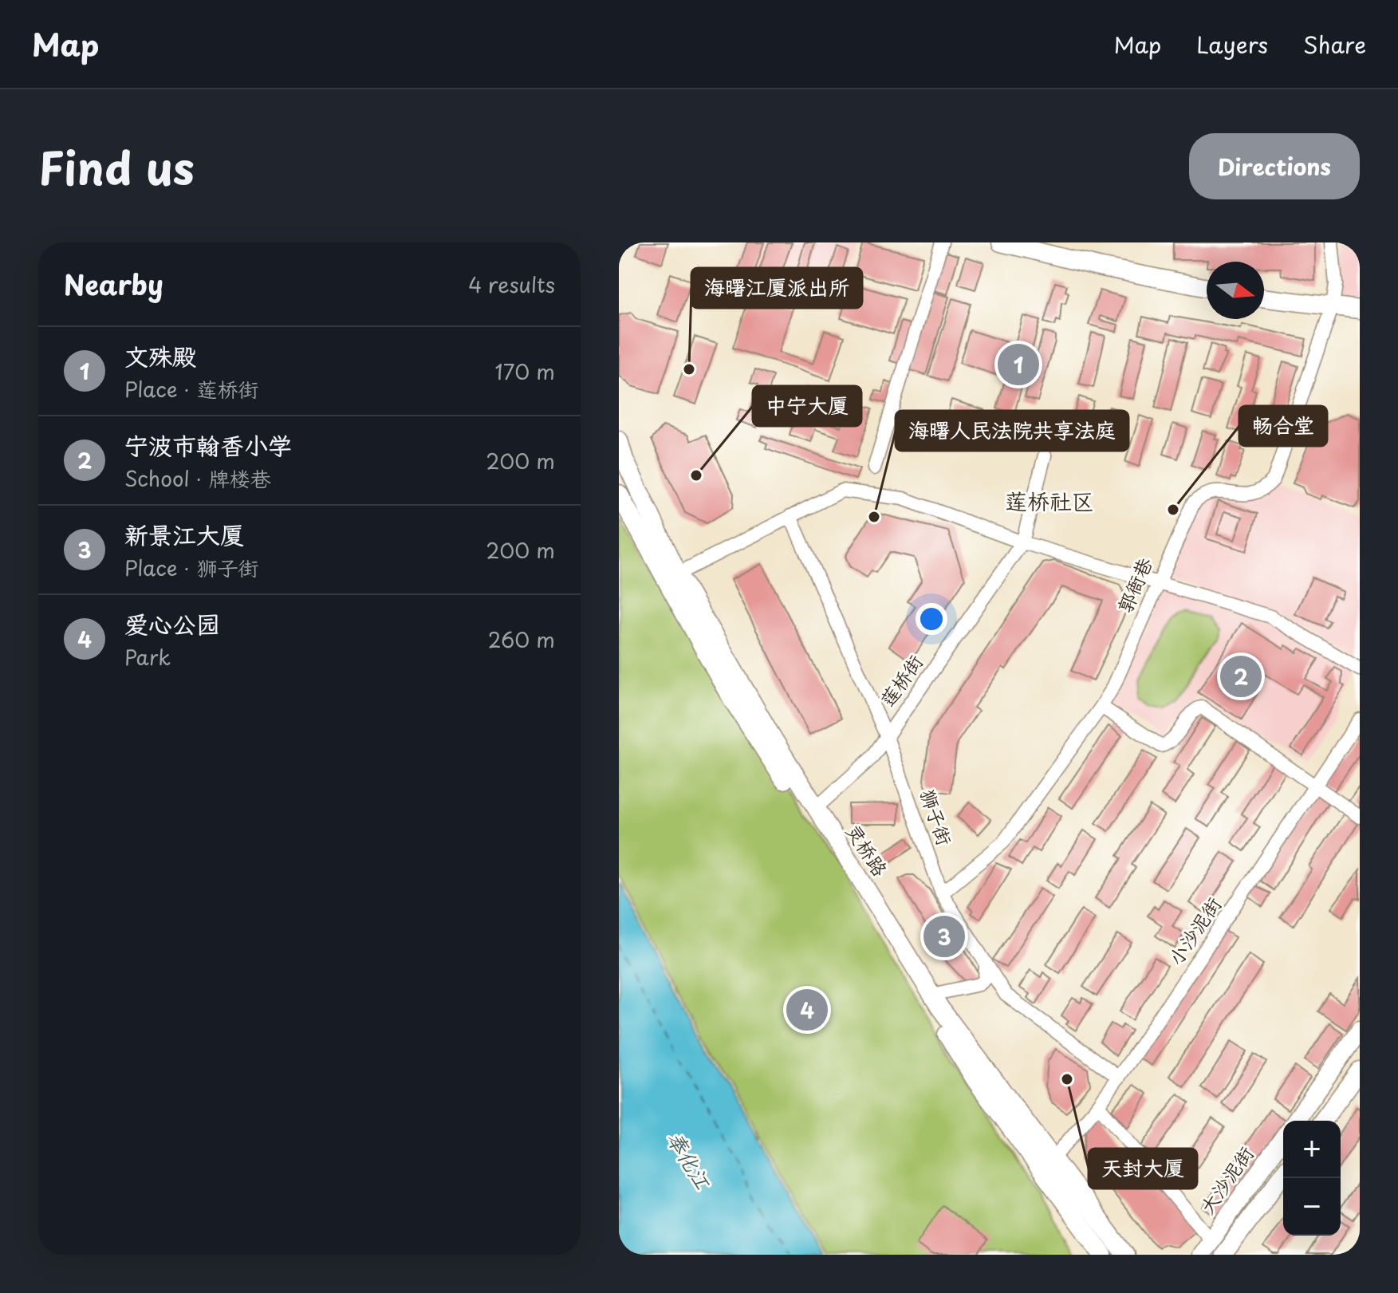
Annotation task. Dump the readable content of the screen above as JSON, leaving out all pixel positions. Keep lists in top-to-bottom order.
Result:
{
  "streets": {
    "main road": ["灵桥路", "大沙泥街"],
    "street": [
      "郭衙巷",
      "莲桥街",
      "狮子街",
      "小沙泥街"
    ]
  },
  "crossings": [
    ["郭衙巷", "狮子街"],
    ["莲桥街", "狮子街"],
    ["莲桥街", "灵桥路"],
    ["狮子街", "小沙泥街"],
    ["灵桥路", "小沙泥街"]
  ],
  "districts": ["莲桥社区"],
  "water": ["奉化江"],
  "places": [
    "海曙江厦派出所",
    "中宁大厦",
    "畅合堂",
    "海曙人民法院共享法庭",
    "天封大厦"
  ],
  "north": "right",
  "page": {
    "header": "Map",
    "nav": ["Map", "Layers", "Share"],
    "title": "Find us",
    "buttons": "Directions",
    "heading": ["Nearby", "4 results"],
    "list": [
      {
        "mark": "1",
        "name": "文殊殿",
        "note": "Place · 莲桥街",
        "value": "170 m"
      },
      {
        "mark": "2",
        "name": "宁波市翰香小学",
        "note": "School · 牌楼巷",
        "value": "200 m"
      },
      {
        "mark": "3",
        "name": "新景江大厦",
        "note": "Place · 狮子街",
        "value": "200 m"
      },
      {
        "mark": "4",
        "name": "爱心公园",
        "note": "Park",
        "value": "260 m"
      }
    ],
    "pins": [
      "1",
      "2",
      "3",
      "4"
    ],
    "map_buttons": ["+", "−"]
  }
}
